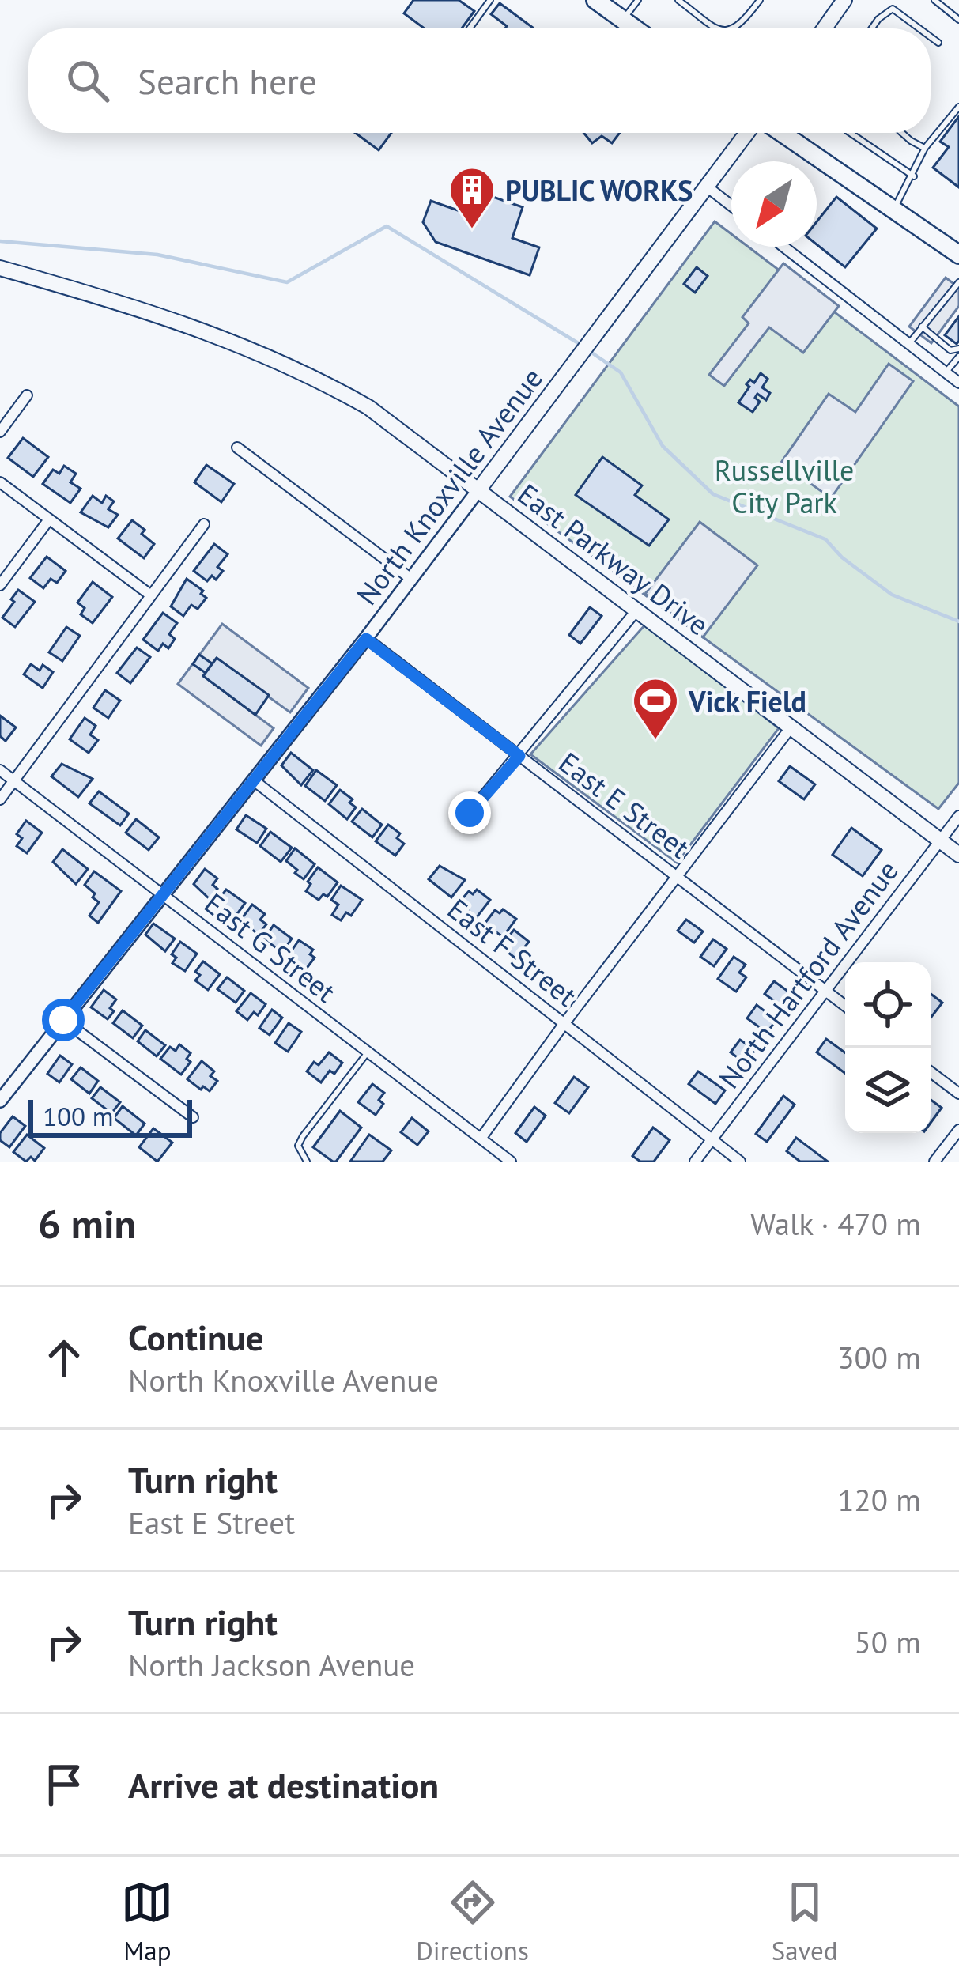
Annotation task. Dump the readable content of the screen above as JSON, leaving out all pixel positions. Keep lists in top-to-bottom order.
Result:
{
  "streets": {
    "main road": ["North Knoxville Avenue", "East Parkway Drive"],
    "street": [
      "East E Street",
      "East G Street",
      "East F Street",
      "North Hartford Avenue"
    ]
  },
  "crossings": [
    ["North Knoxville Avenue", "East Parkway Drive"],
    ["North Knoxville Avenue", "East E Street"],
    ["North Knoxville Avenue", "East G Street"],
    ["North Knoxville Avenue", "East F Street"],
    ["East Parkway Drive", "North Hartford Avenue"],
    ["East E Street", "North Hartford Avenue"],
    ["East F Street", "North Hartford Avenue"]
  ],
  "parks": ["Russellville City Park"],
  "places": {
    "building": ["PUBLIC WORKS"],
    "sports": ["Vick Field"]
  },
  "scale_bar": "100 m",
  "north": "bottom left",
  "page": {
    "search": "Search here",
    "scale": "100 m",
    "heading": ["6 min", "Walk · 470 m"],
    "list": [
      ["Continue", "North Knoxville Avenue", "300 m"],
      ["Turn right", "East E Street", "120 m"],
      ["Turn right", "North Jackson Avenue", "50 m"],
      "Arrive at destination"
    ],
    "nav": ["Map", "Directions", "Saved"]
  }
}
